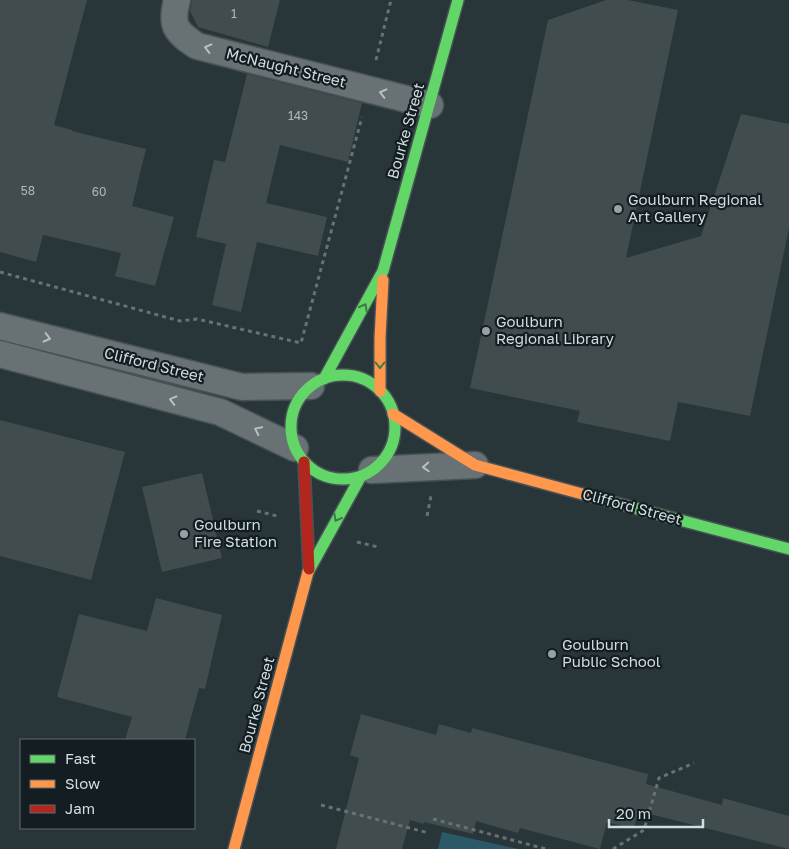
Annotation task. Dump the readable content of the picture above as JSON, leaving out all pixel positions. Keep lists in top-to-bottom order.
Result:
{
  "streets": {
    "main road": ["Bourke Street", "Clifford Street"],
    "street": ["McNaught Street"]
  },
  "crossings": [
    ["McNaught Street", "Bourke Street"],
    ["Bourke Street", "Clifford Street"]
  ],
  "one_way": ["McNaught Street"],
  "places": [
    "Goulburn Regional Art Gallery",
    "Goulburn Regional Library",
    "Goulburn Fire Station",
    "Goulburn Public School"
  ],
  "house_numbers": [
    "1",
    "143",
    "58",
    "60"
  ],
  "legend": ["Fast", "Slow", "Jam"],
  "scale_bar": "20 m"
}
